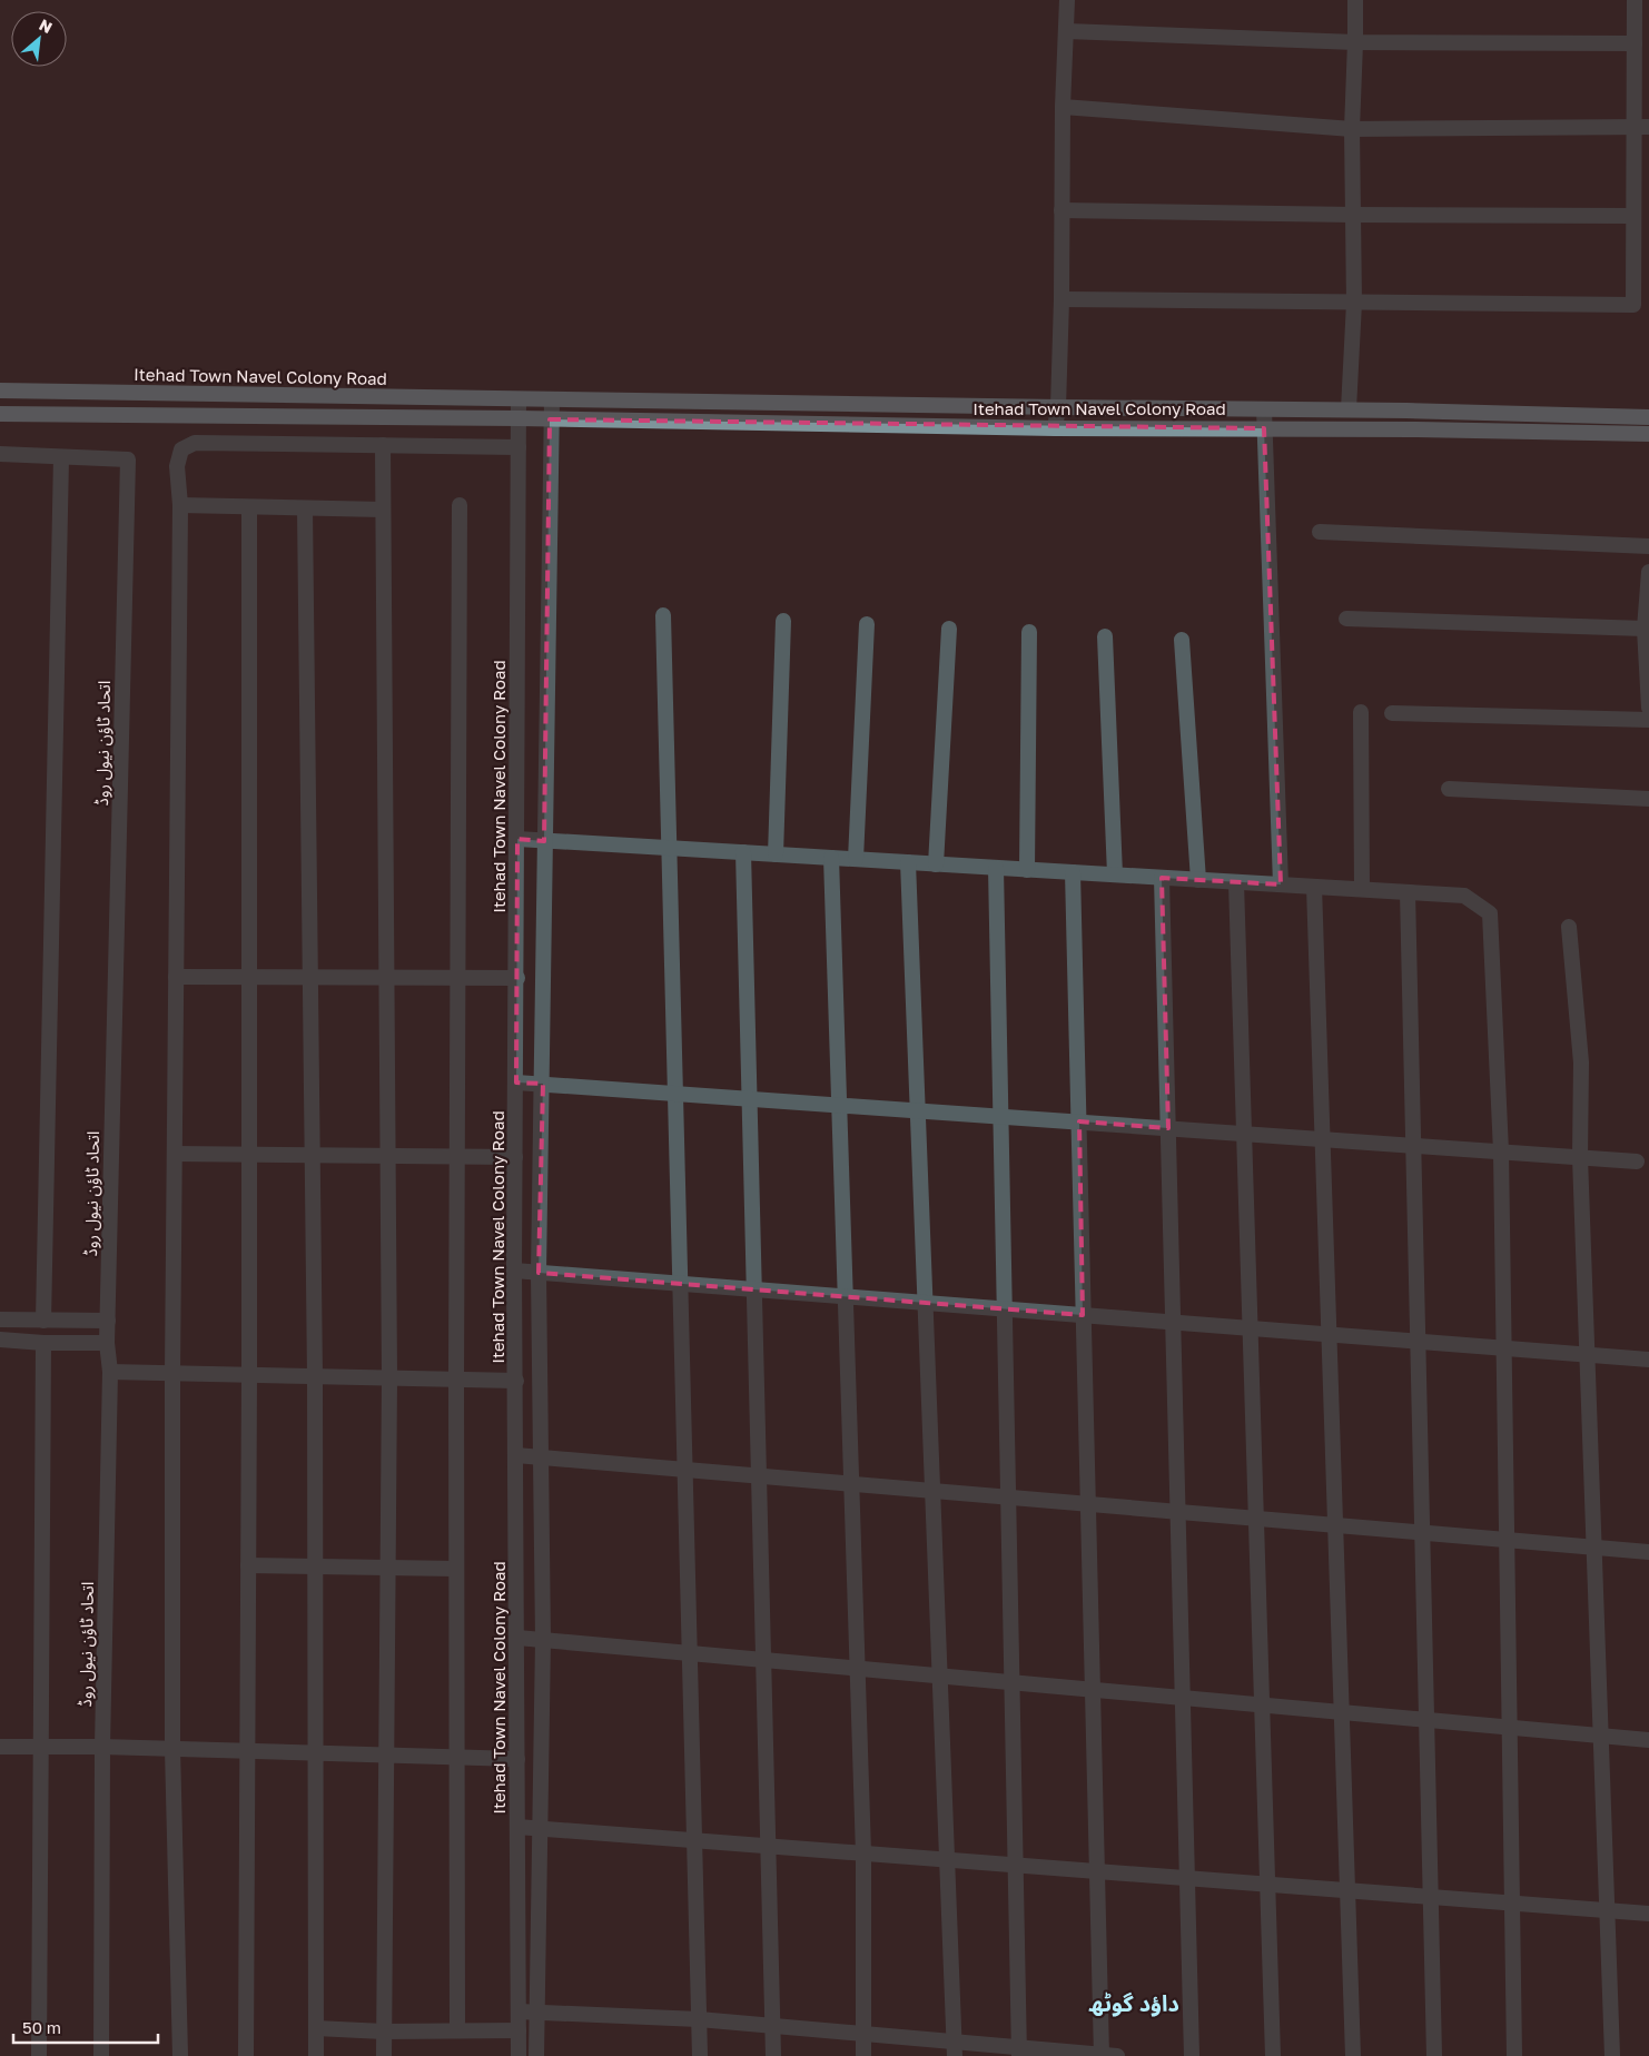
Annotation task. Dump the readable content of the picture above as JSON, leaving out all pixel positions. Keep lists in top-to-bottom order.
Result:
{
  "streets": {
    "main road": ["Itehad Town Navel Colony Road"],
    "street": ["اتحاد ٹاؤن نیول روڈ"]
  },
  "districts": ["داؤد گوٹھ"],
  "scale_bar": "50 m",
  "north": "top right"
}
